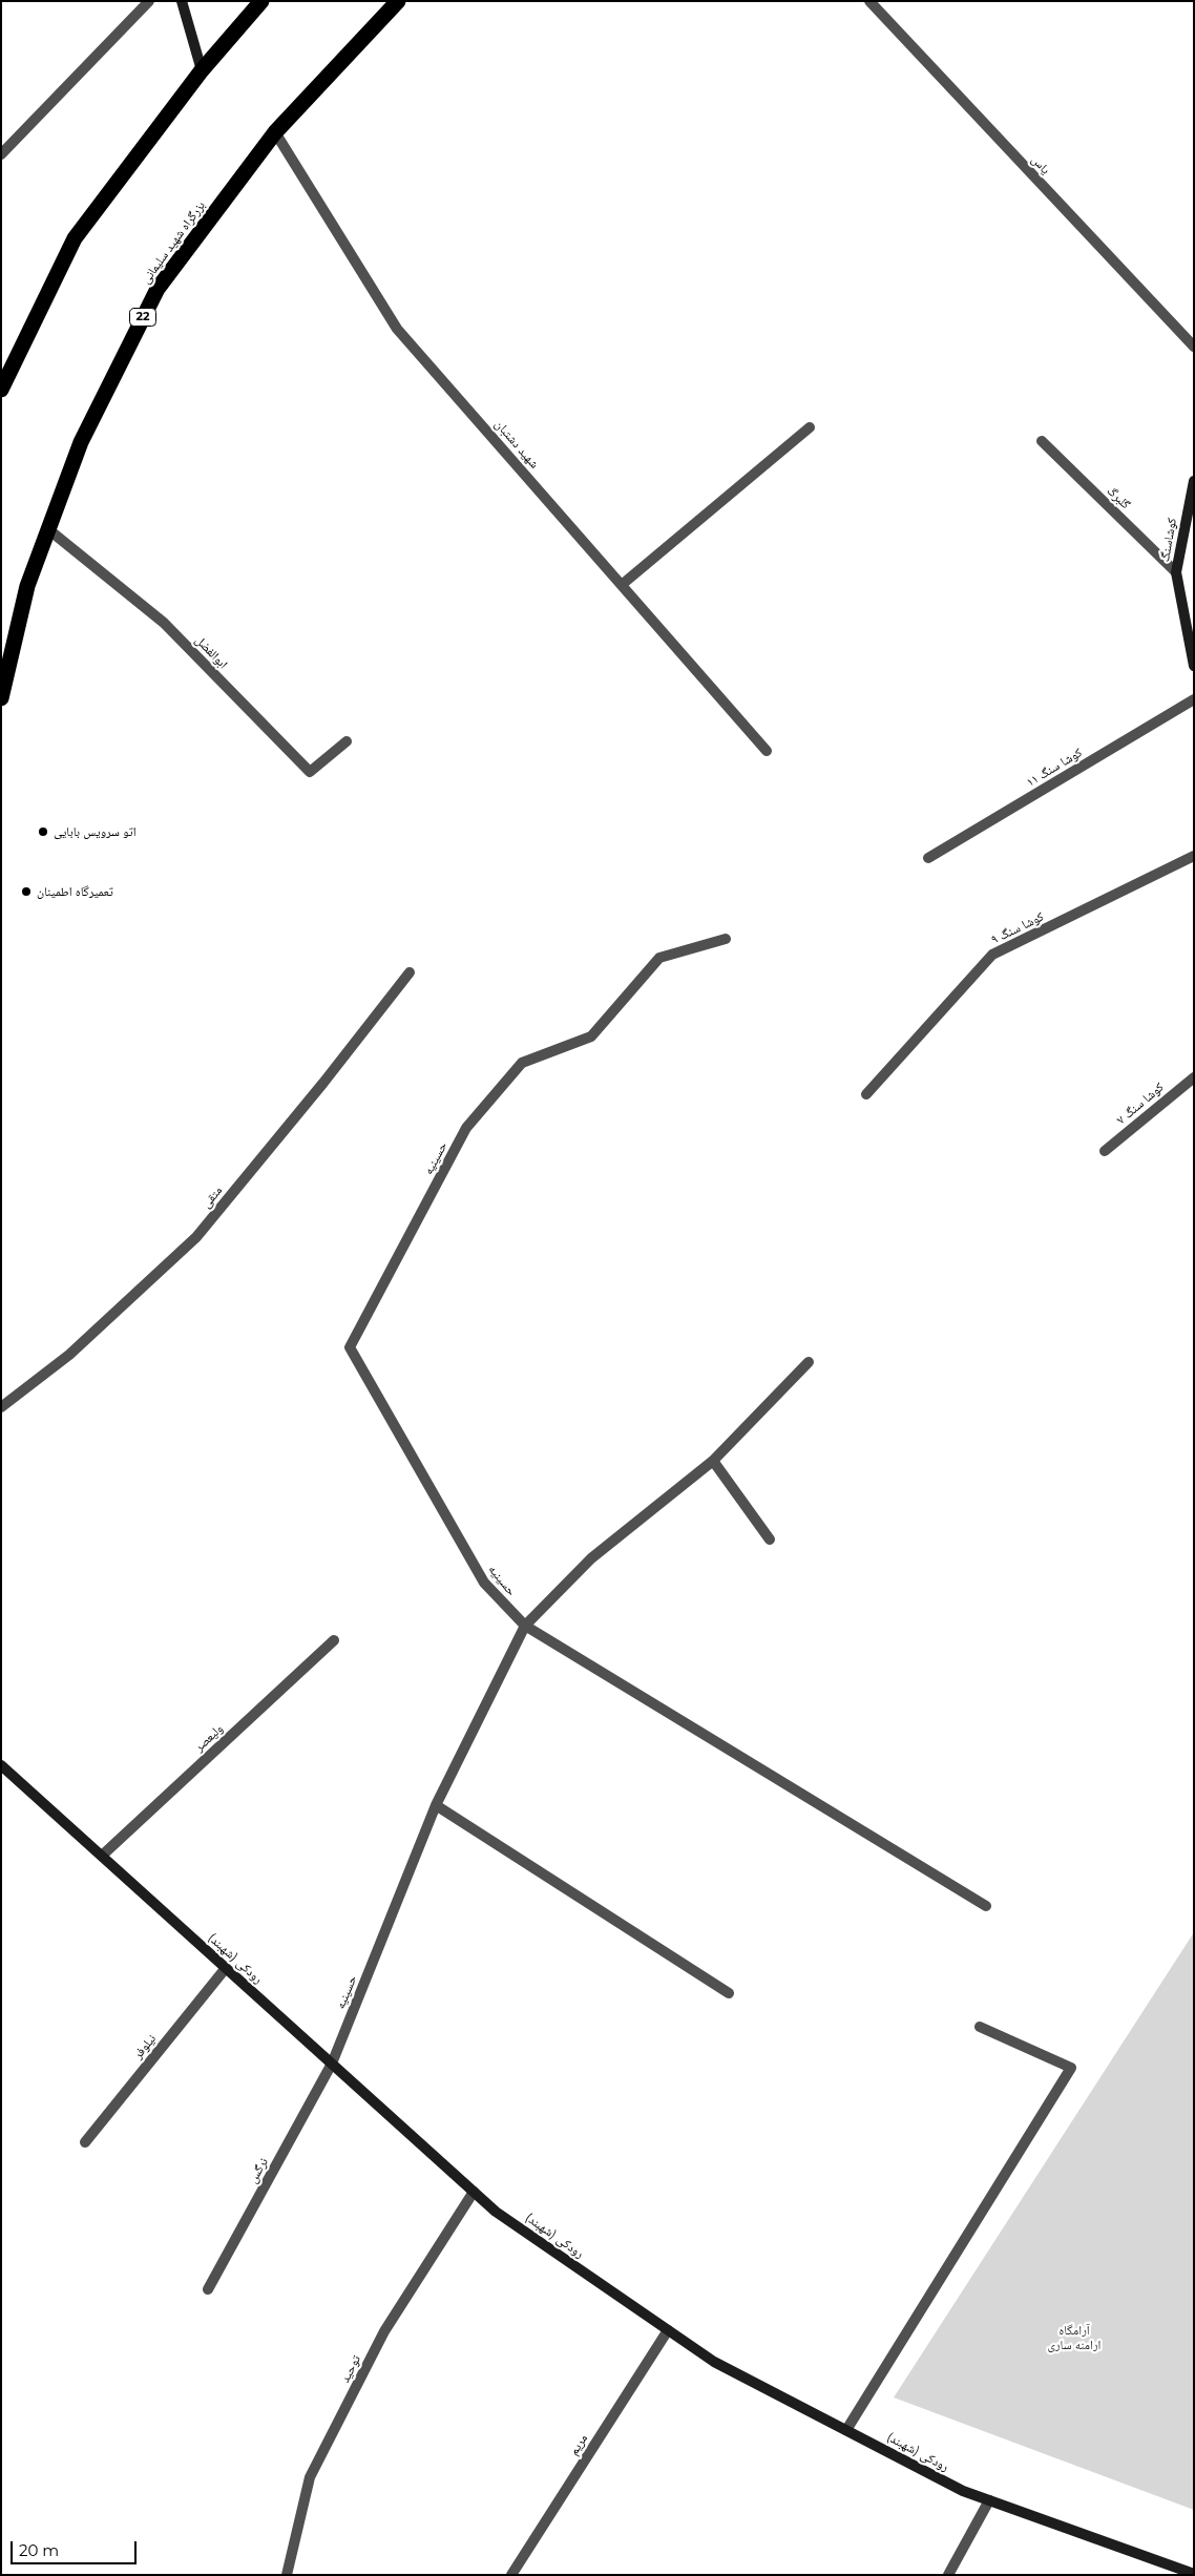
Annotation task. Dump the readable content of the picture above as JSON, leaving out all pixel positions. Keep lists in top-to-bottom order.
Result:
{
  "streets": {
    "highway": ["بزرگراه شهید سلیمانی", "22"],
    "main road": ["کوشاسنگ", "رودکی (شهبند)"],
    "street": [
      "یاس",
      "شهید دشتبان",
      "گلبرگ",
      "ابوالفضل",
      "۱۱ کوشا سنگ",
      "کوشا سنگ ۹",
      "کوشا سنگ ۷",
      "حسینیه",
      "متقی",
      "ولیعصر",
      "نیلوفر",
      "نرگس",
      "توحید",
      "مریم"
    ]
  },
  "crossings": [
    ["بزرگراه شهید سلیمانی", "شهید دشتبان"],
    ["بزرگراه شهید سلیمانی", "ابوالفضل"],
    ["گلبرگ", "کوشاسنگ"],
    ["حسینیه", "رودکی (شهبند)"],
    ["حسینیه", "نرگس"],
    ["ولیعصر", "رودکی (شهبند)"],
    ["رودکی (شهبند)", "نیلوفر"],
    ["رودکی (شهبند)", "نرگس"],
    ["رودکی (شهبند)", "توحید"],
    ["رودکی (شهبند)", "مریم"]
  ],
  "parks": ["آرامگاه ارامنه ساری"],
  "places": ["اتو سرویس بابایی", "تعمیرگاه اطمینان"],
  "scale_bar": "20 m"
}
